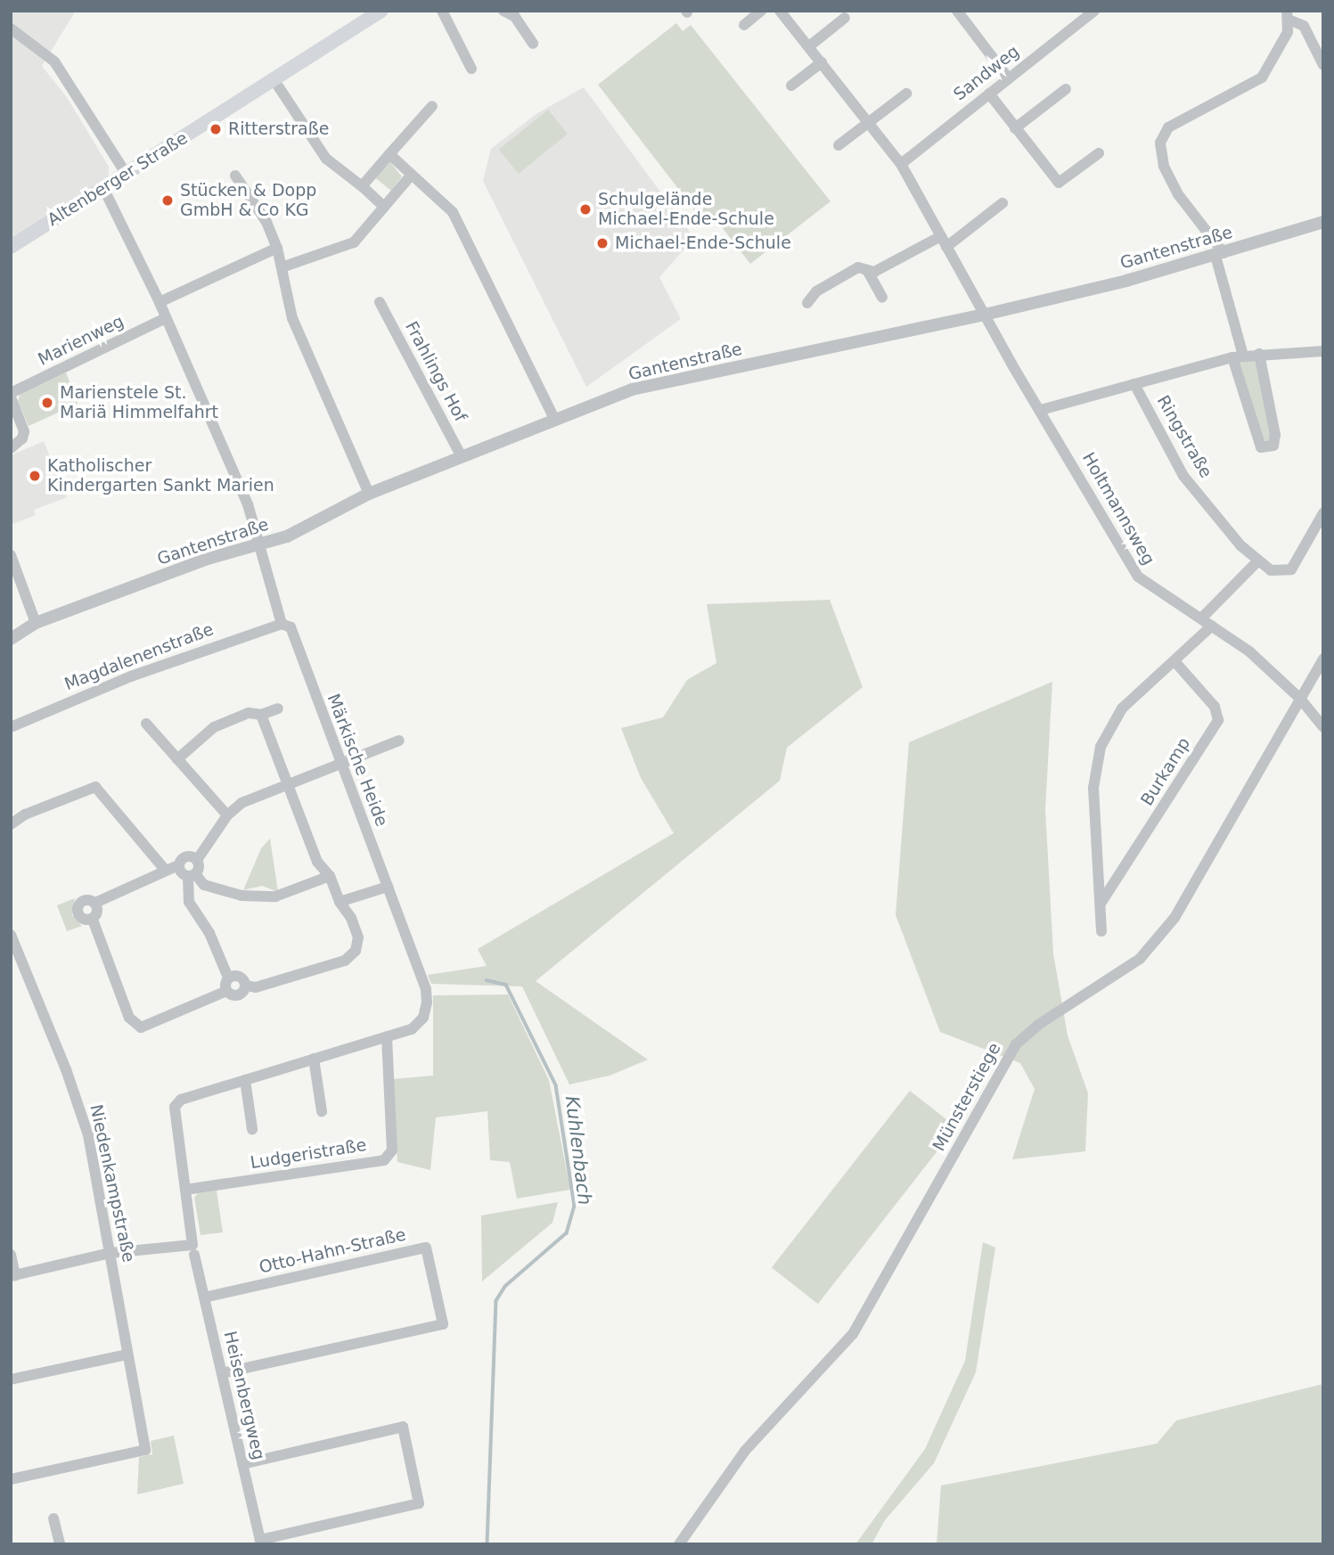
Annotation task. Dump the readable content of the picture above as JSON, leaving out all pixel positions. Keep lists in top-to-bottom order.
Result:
{
  "streets": {
    "main road": ["Altenberger Straße"],
    "street": [
      "Sandweg",
      "Gantenstraße",
      "Marienweg",
      "Frahlings Hof",
      "Ringstraße",
      "Holtmannsweg",
      "Magdalenenstraße",
      "Märkische Heide",
      "Burkamp",
      "Münsterstiege",
      "Ludgeristraße",
      "Niedenkampstraße",
      "Otto-Hahn-Straße",
      "Heisenbergweg"
    ]
  },
  "crossings": [
    ["Sandweg", "Holtmannsweg"],
    ["Altenberger Straße", "Märkische Heide"],
    ["Gantenstraße", "Frahlings Hof"],
    ["Gantenstraße", "Holtmannsweg"],
    ["Gantenstraße", "Märkische Heide"],
    ["Marienweg", "Märkische Heide"],
    ["Ringstraße", "Holtmannsweg"],
    ["Holtmannsweg", "Münsterstiege"],
    ["Magdalenenstraße", "Märkische Heide"],
    ["Märkische Heide", "Ludgeristraße"],
    ["Otto-Hahn-Straße", "Heisenbergweg"]
  ],
  "water": ["Kuhlenbach"],
  "places": [
    "Ritterstraße",
    "Stücken & Dopp GmbH & Co KG",
    "Schulgelände Michael-Ende-Schule",
    "Michael-Ende-Schule",
    "Marienstele St. Mariä Himmelfahrt",
    "Katholischer Kindergarten Sankt Marien"
  ]
}
